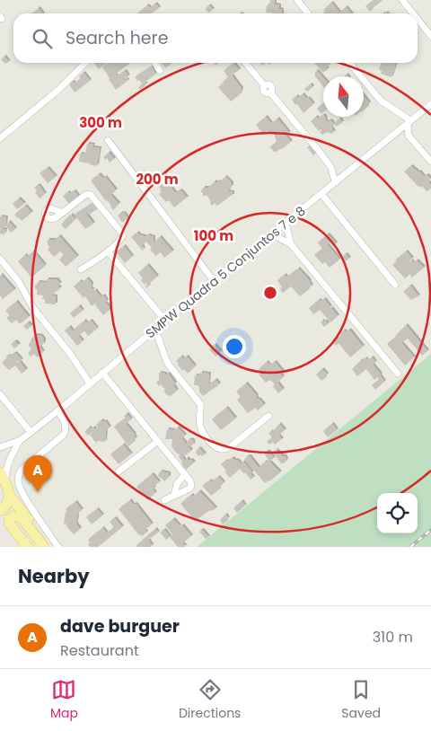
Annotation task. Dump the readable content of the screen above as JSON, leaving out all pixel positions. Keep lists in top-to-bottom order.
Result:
{
  "streets": {
    "street": ["SMPW Quadra 5 Conjuntos 7 e 8"]
  },
  "north": "top",
  "page": {
    "search": "Search here",
    "pins": "A",
    "heading": "Nearby",
    "list": [
      {
        "mark": "A",
        "name": "dave burguer",
        "note": "Restaurant",
        "value": "310 m"
      }
    ],
    "nav": ["Map", "Directions", "Saved"]
  },
  "rings": ["300 m", "200 m", "100 m"]
}
